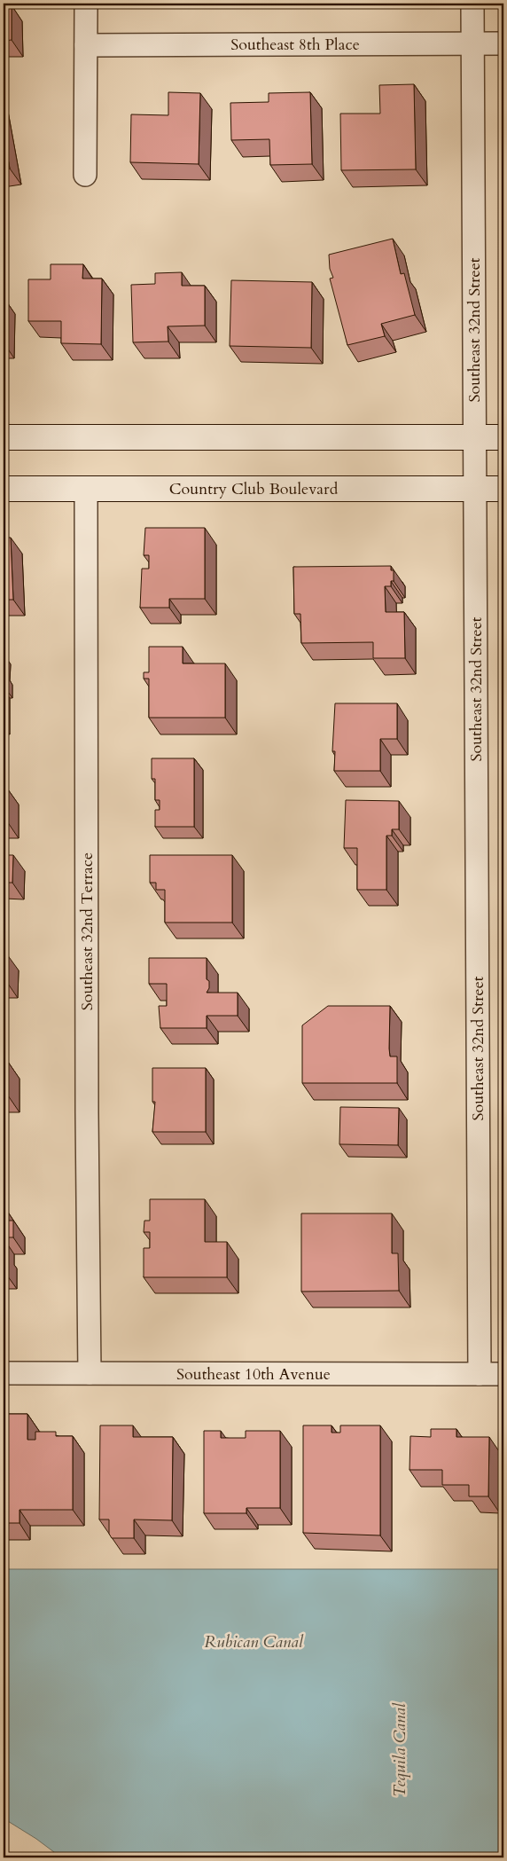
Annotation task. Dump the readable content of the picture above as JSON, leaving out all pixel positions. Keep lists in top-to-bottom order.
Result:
{
  "streets": {
    "main road": ["Country Club Boulevard"],
    "street": [
      "Southeast 8th Place",
      "Southeast 32nd Street",
      "Southeast 32nd Terrace",
      "Southeast 10th Avenue"
    ]
  },
  "crossings": [
    ["Southeast 8th Place", "Southeast 32nd Street"],
    ["Southeast 32nd Street", "Country Club Boulevard"],
    ["Southeast 32nd Street", "Southeast 10th Avenue"],
    ["Country Club Boulevard", "Southeast 32nd Terrace"],
    ["Southeast 32nd Terrace", "Southeast 10th Avenue"]
  ],
  "water": ["Rubican Canal", "Tequila Canal"]
}
